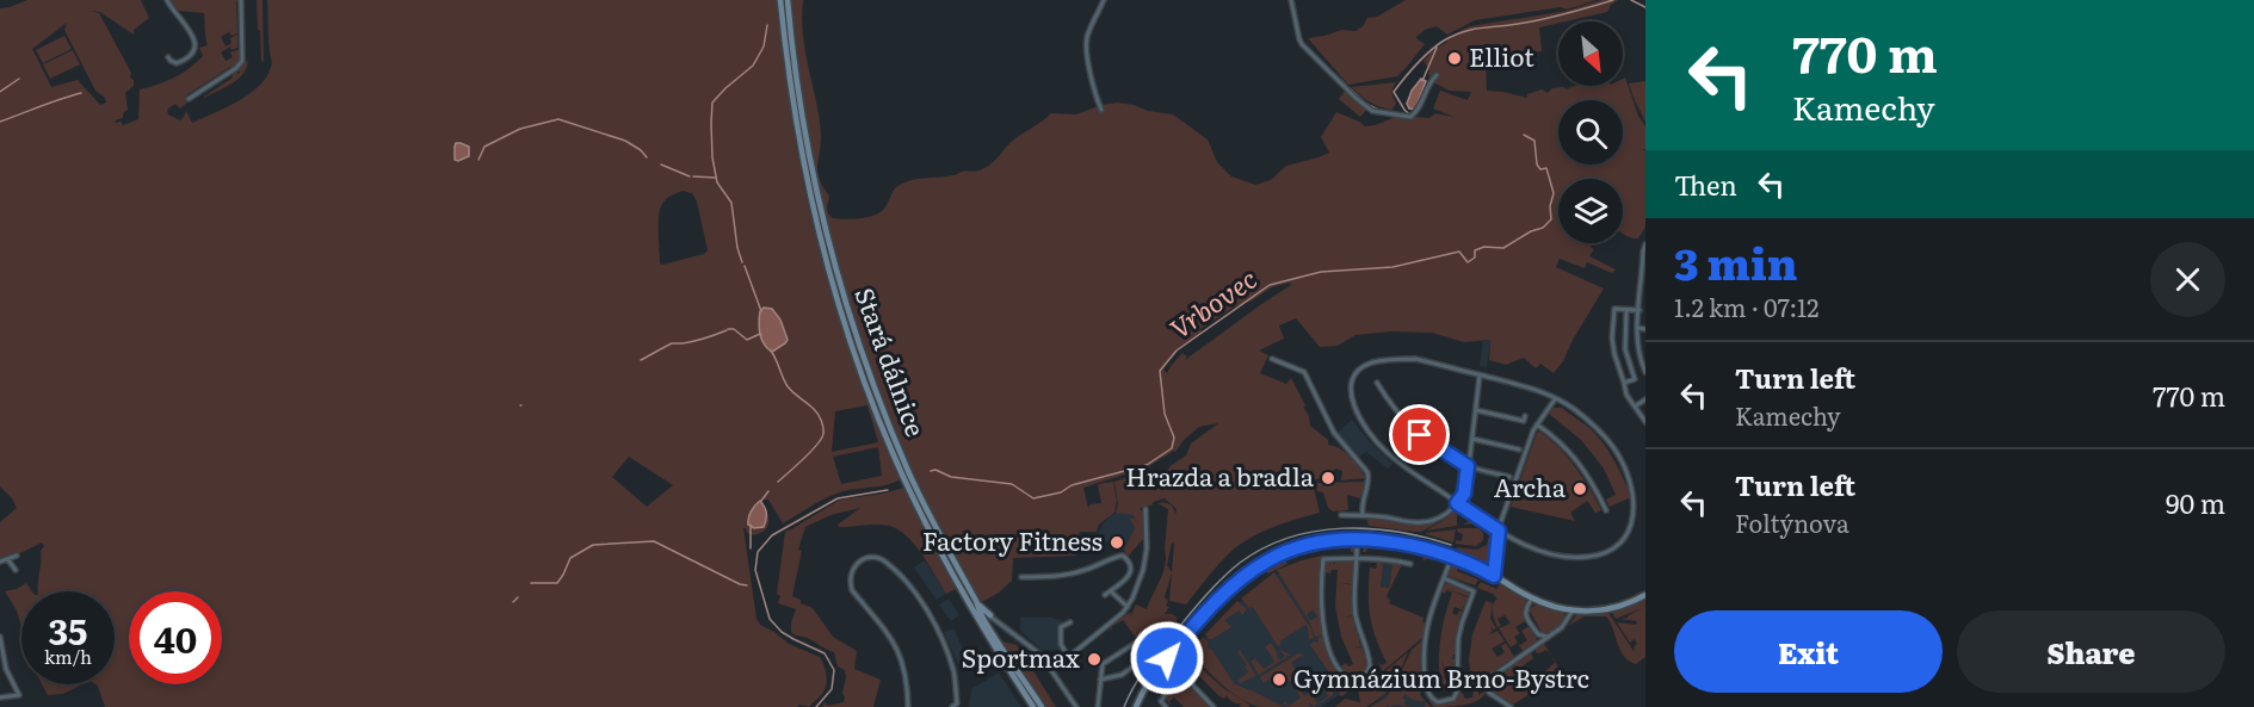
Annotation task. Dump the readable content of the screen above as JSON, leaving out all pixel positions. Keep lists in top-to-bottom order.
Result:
{
  "streets": {
    "main road": ["Stará dálnice"]
  },
  "water": ["Vrbovec"],
  "places": [
    "Elliot",
    "Hrazda a bradla",
    "Archa",
    "Factory Fitness",
    "Sportmax",
    "Gymnázium Brno-Bystrc"
  ],
  "north": "bottom right",
  "page": {
    "turn": ["770 m", "Kamechy"],
    "then": "Then",
    "heading": ["3 min", "1.2 km · 07:12"],
    "list": [
      {
        "name": "Turn left",
        "note": "Kamechy",
        "value": "770 m"
      },
      {
        "name": "Turn left",
        "note": "Foltýnova",
        "value": "90 m"
      }
    ],
    "speed": "35 km/h",
    "limit": "40",
    "buttons": ["Exit", "Share"]
  }
}
